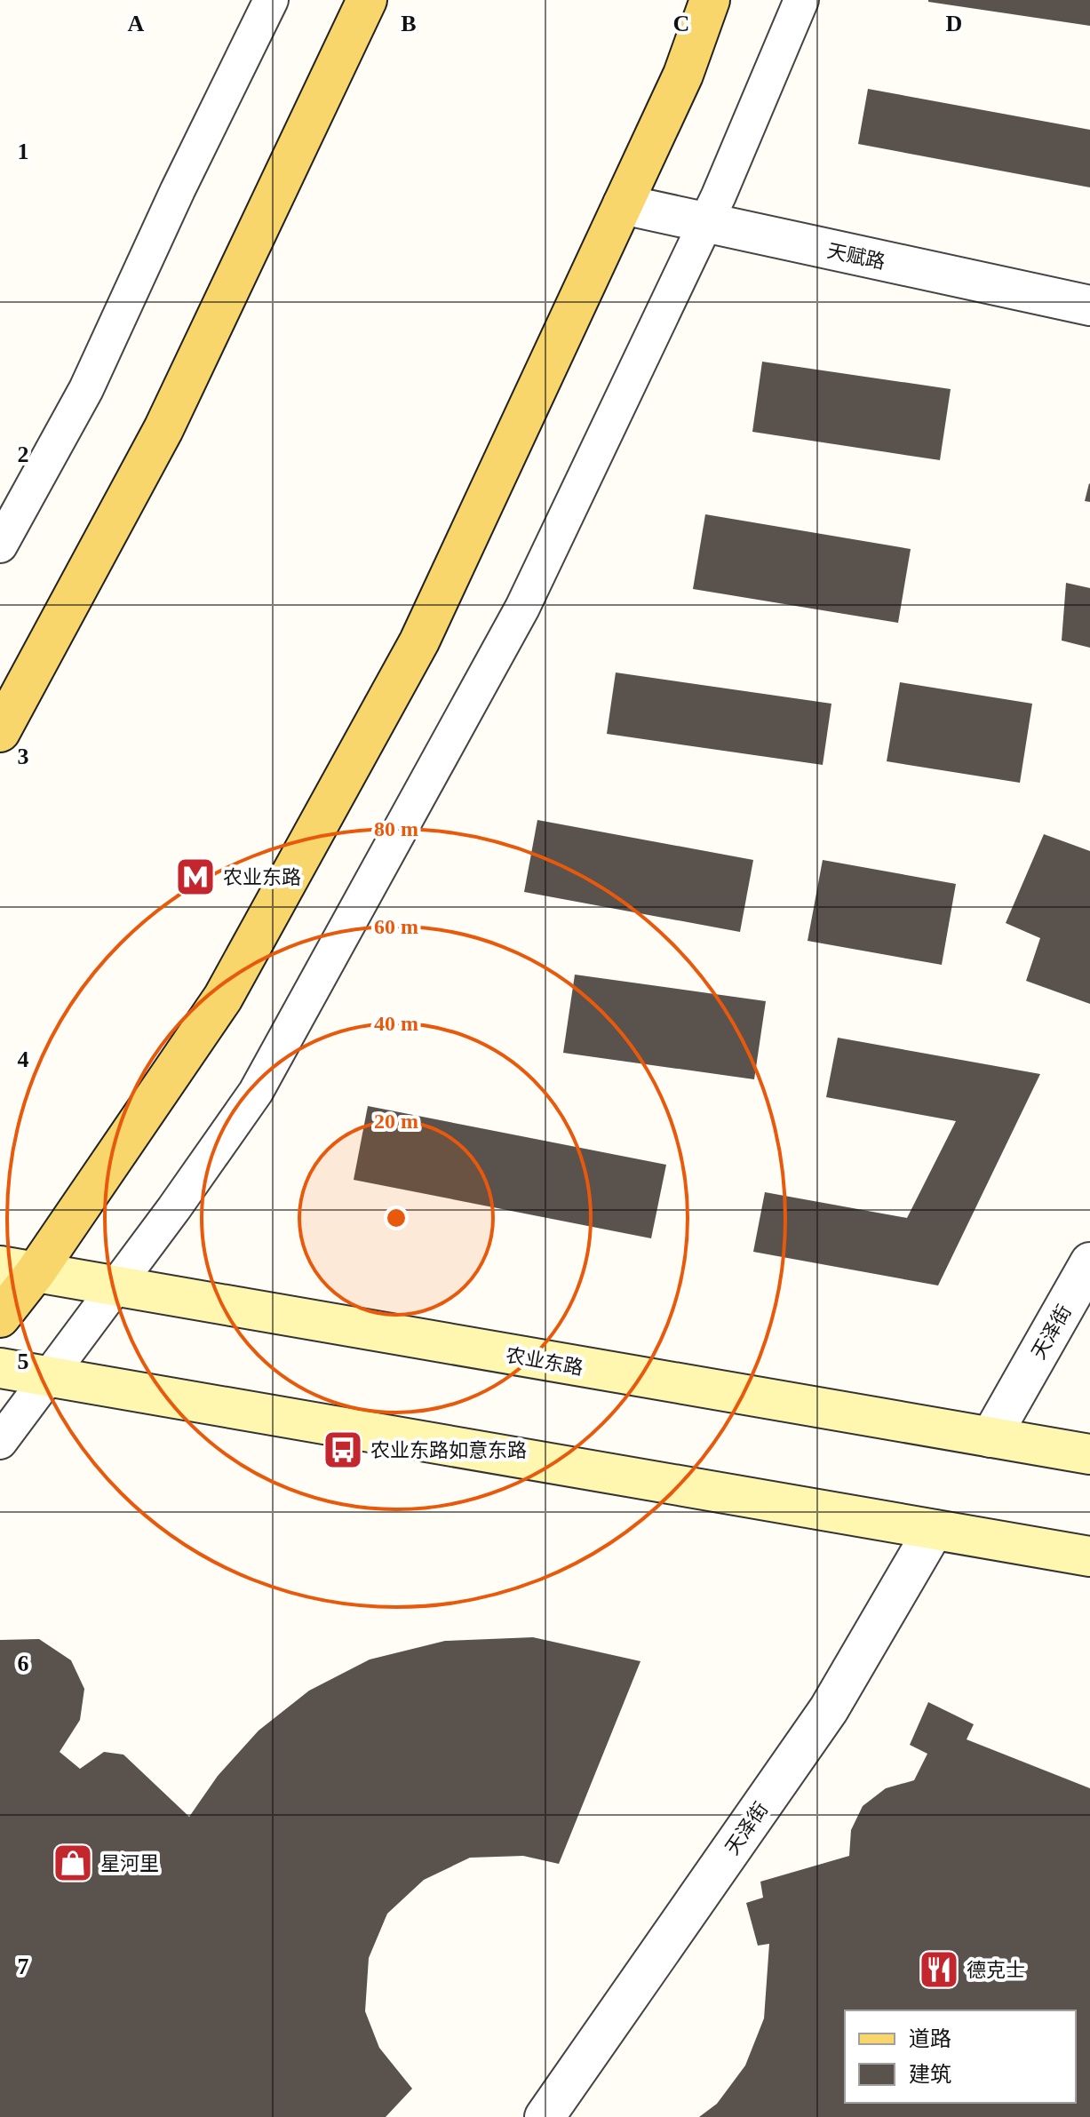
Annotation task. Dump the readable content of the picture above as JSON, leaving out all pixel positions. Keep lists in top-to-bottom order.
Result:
{
  "streets": {
    "main road": ["农业东路"],
    "street": ["天赋路", "天泽街"]
  },
  "crossings": [
    ["天泽街", "农业东路"]
  ],
  "places": {
    "metro station": ["农业东路"],
    "bus stop": ["农业东路如意东路"],
    "shop": ["星河里"],
    "restaurant": ["德克士"]
  },
  "legend": ["道路", "建筑"],
  "grid": {
    "columns": [
      "A",
      "B",
      "C",
      "D"
    ],
    "rows": [
      "1",
      "2",
      "3",
      "4",
      "5",
      "6",
      "7"
    ]
  },
  "rings": [
    "80 m",
    "60 m",
    "40 m",
    "20 m"
  ]
}
